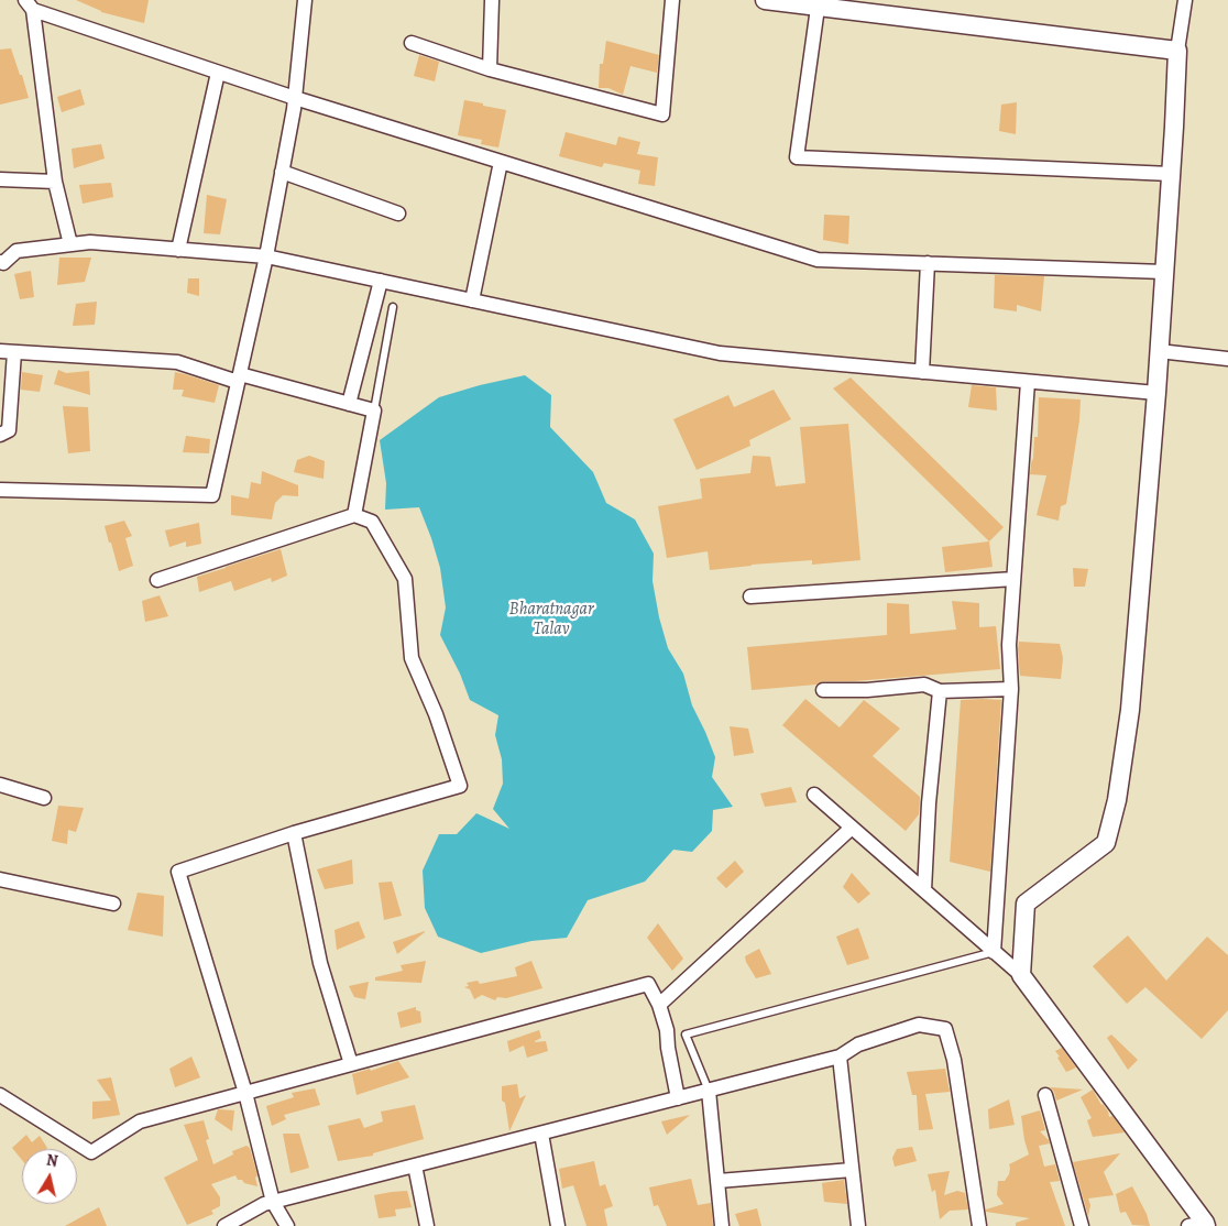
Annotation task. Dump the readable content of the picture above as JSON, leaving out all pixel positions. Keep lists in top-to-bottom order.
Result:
{
  "water": ["Bharatnagar Talav"],
  "north": "top"
}
